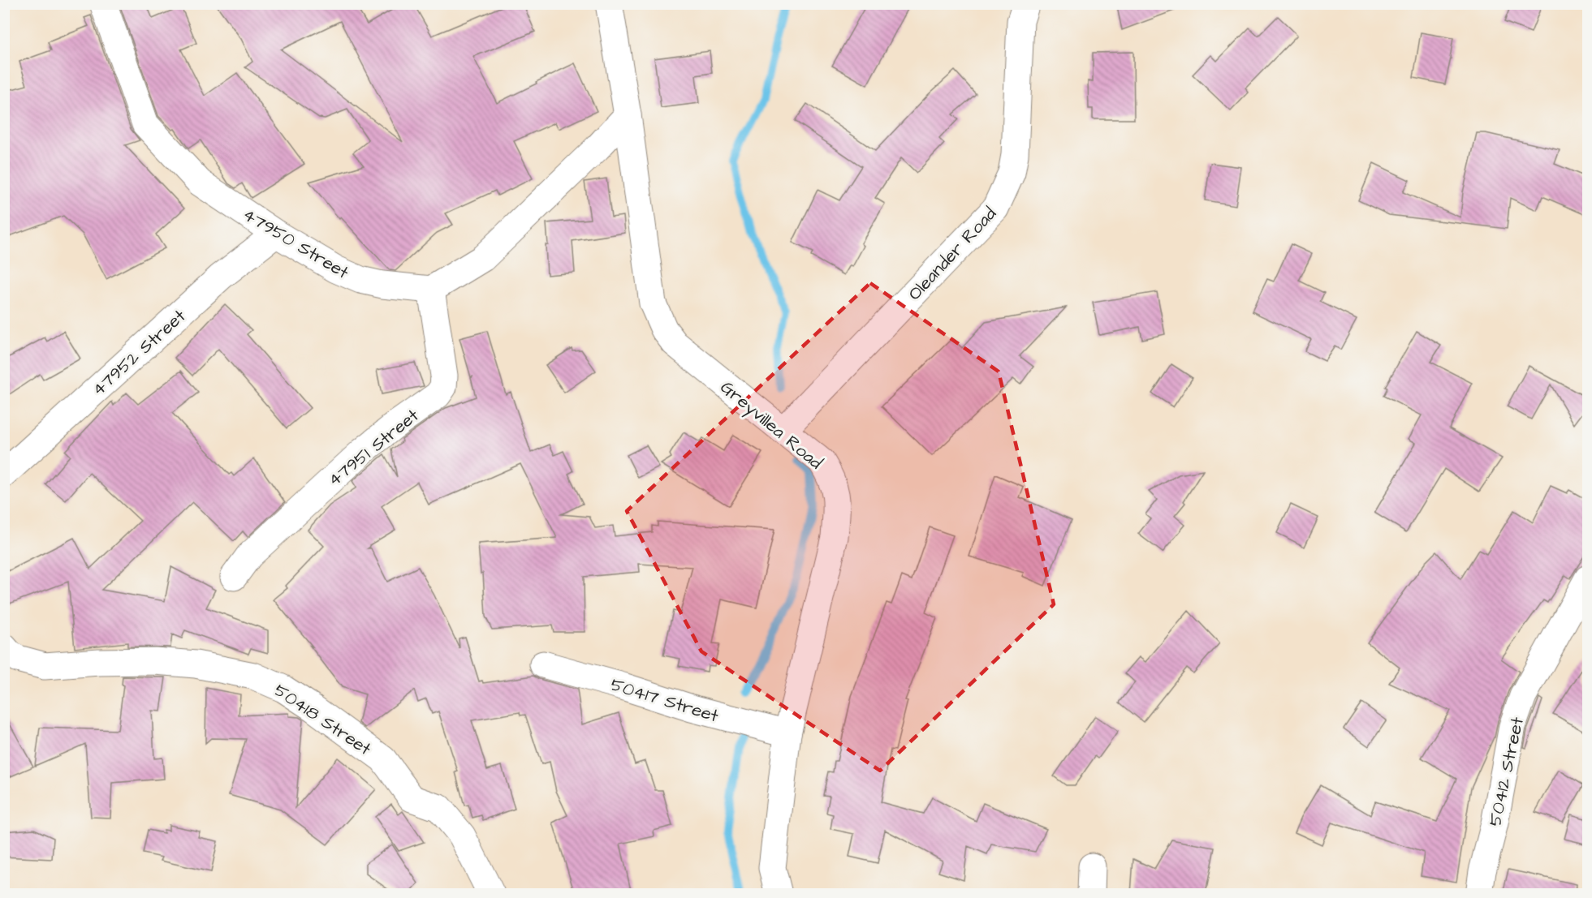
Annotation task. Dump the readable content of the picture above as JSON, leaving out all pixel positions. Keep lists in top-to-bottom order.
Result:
{
  "streets": {
    "street": [
      "47950 Street",
      "Oleander Road",
      "47952 Street",
      "Greyvillea Road",
      "47951 Street",
      "50417 Street",
      "50418 Street",
      "50412 Street"
    ]
  },
  "crossings": [
    ["47950 Street", "47952 Street"],
    ["47950 Street", "47951 Street"],
    ["Oleander Road", "Greyvillea Road"],
    ["Greyvillea Road", "50417 Street"]
  ]
}
